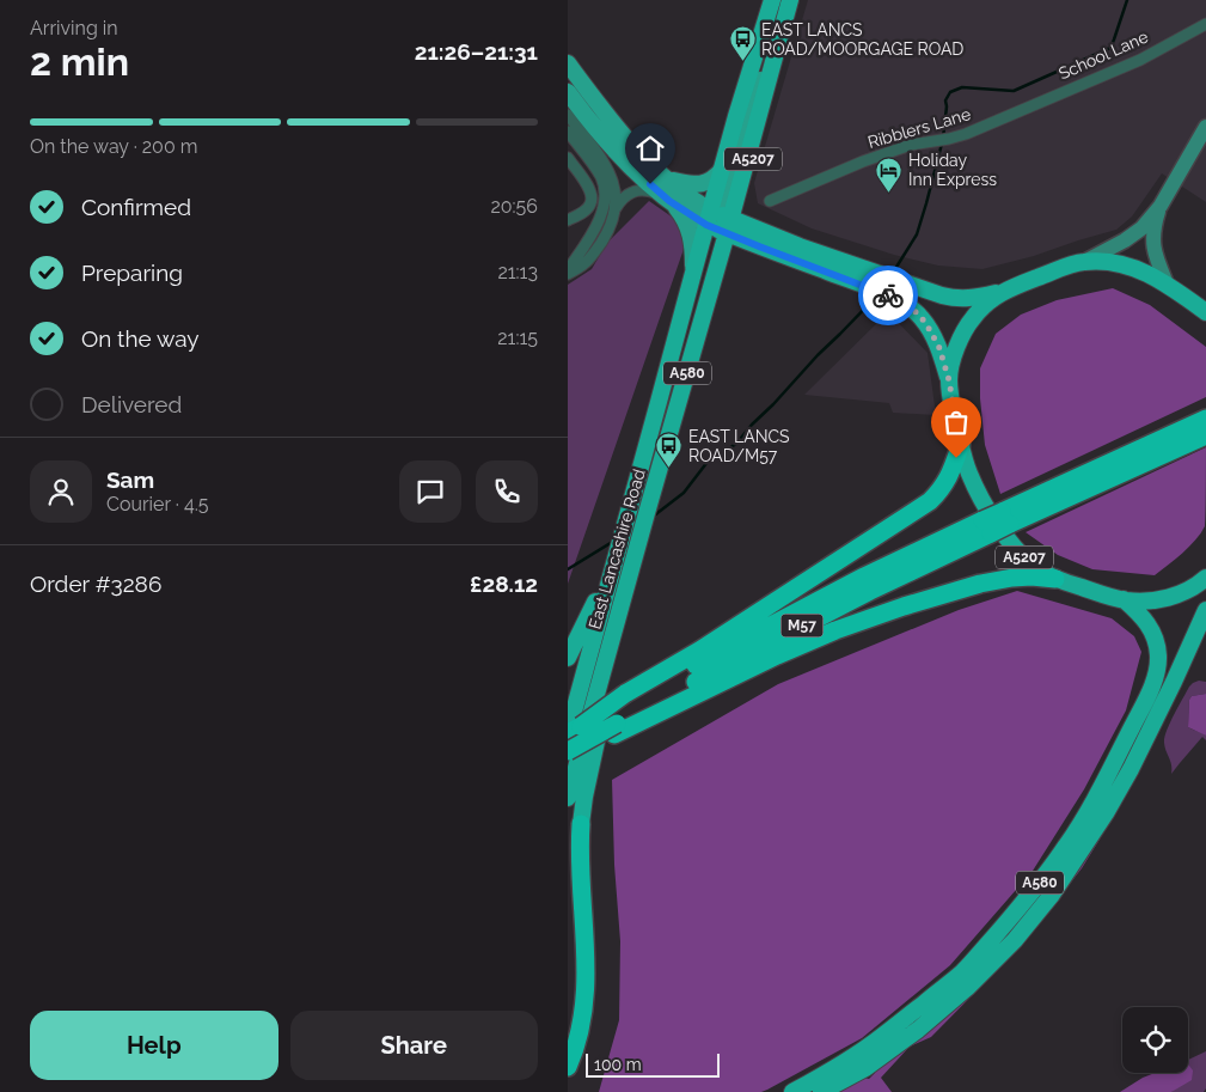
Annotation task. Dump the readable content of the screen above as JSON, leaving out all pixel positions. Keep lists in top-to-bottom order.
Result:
{
  "streets": {
    "highway": [
      "A5207",
      "A580",
      "East Lancashire Road",
      "M57"
    ],
    "street": ["School Lane", "Ribblers Lane"]
  },
  "crossings": [
    ["School Lane", "Ribblers Lane"],
    ["A5207", "A580"],
    ["A5207", "East Lancashire Road"],
    ["East Lancashire Road", "M57"]
  ],
  "places": {
    "bus stop": ["EAST LANCS ROAD/MOORGAGE ROAD", "EAST LANCS ROAD/M57"],
    "hotel": ["Holiday Inn Express"]
  },
  "scale_bar": "100 m",
  "page": {
    "heading": ["2 min", "Arriving in", "21:26–21:31"],
    "panel": [
      "Sam",
      "Courier · 4.5",
      "Order #3286",
      "£28.12"
    ],
    "bar": "On the way · 200 m",
    "list": [
      ["Confirmed", "20:56"],
      ["Preparing", "21:13"],
      ["On the way", "21:15"],
      "Delivered"
    ],
    "buttons": ["Help", "Share"],
    "scale": "100 m"
  }
}
